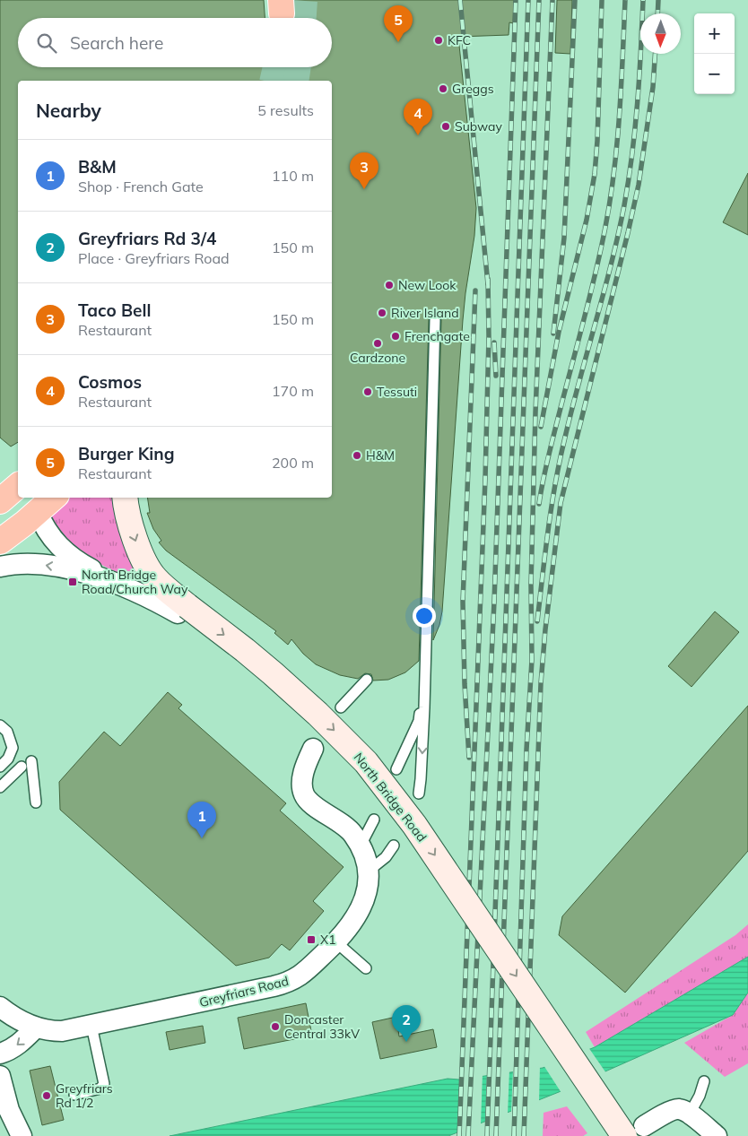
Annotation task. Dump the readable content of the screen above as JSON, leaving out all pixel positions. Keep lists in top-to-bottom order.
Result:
{
  "streets": {
    "street": ["North Bridge Road", "Greyfriars Road"]
  },
  "places": {
    "other": [
      "KFC",
      "Greggs",
      "Subway",
      "New Look",
      "River Island",
      "Frenchgate",
      "Cardzone",
      "Tessuti",
      "H&M",
      "Doncaster Central 33kV",
      "Greyfriars Rd 1/2"
    ],
    "transit": ["North Bridge Road/Church Way", "X1"]
  },
  "north": "bottom",
  "page": {
    "pins": [
      "5",
      "4",
      "3",
      "1",
      "2"
    ],
    "map_buttons": ["+", "−"],
    "search": "Search here",
    "heading": ["Nearby", "5 results"],
    "list": [
      {
        "mark": "1",
        "name": "B&M",
        "note": "Shop · French Gate",
        "value": "110 m"
      },
      {
        "mark": "2",
        "name": "Greyfriars Rd 3/4",
        "note": "Place · Greyfriars Road",
        "value": "150 m"
      },
      {
        "mark": "3",
        "name": "Taco Bell",
        "note": "Restaurant",
        "value": "150 m"
      },
      {
        "mark": "4",
        "name": "Cosmos",
        "note": "Restaurant",
        "value": "170 m"
      },
      {
        "mark": "5",
        "name": "Burger King",
        "note": "Restaurant",
        "value": "200 m"
      }
    ]
  }
}
